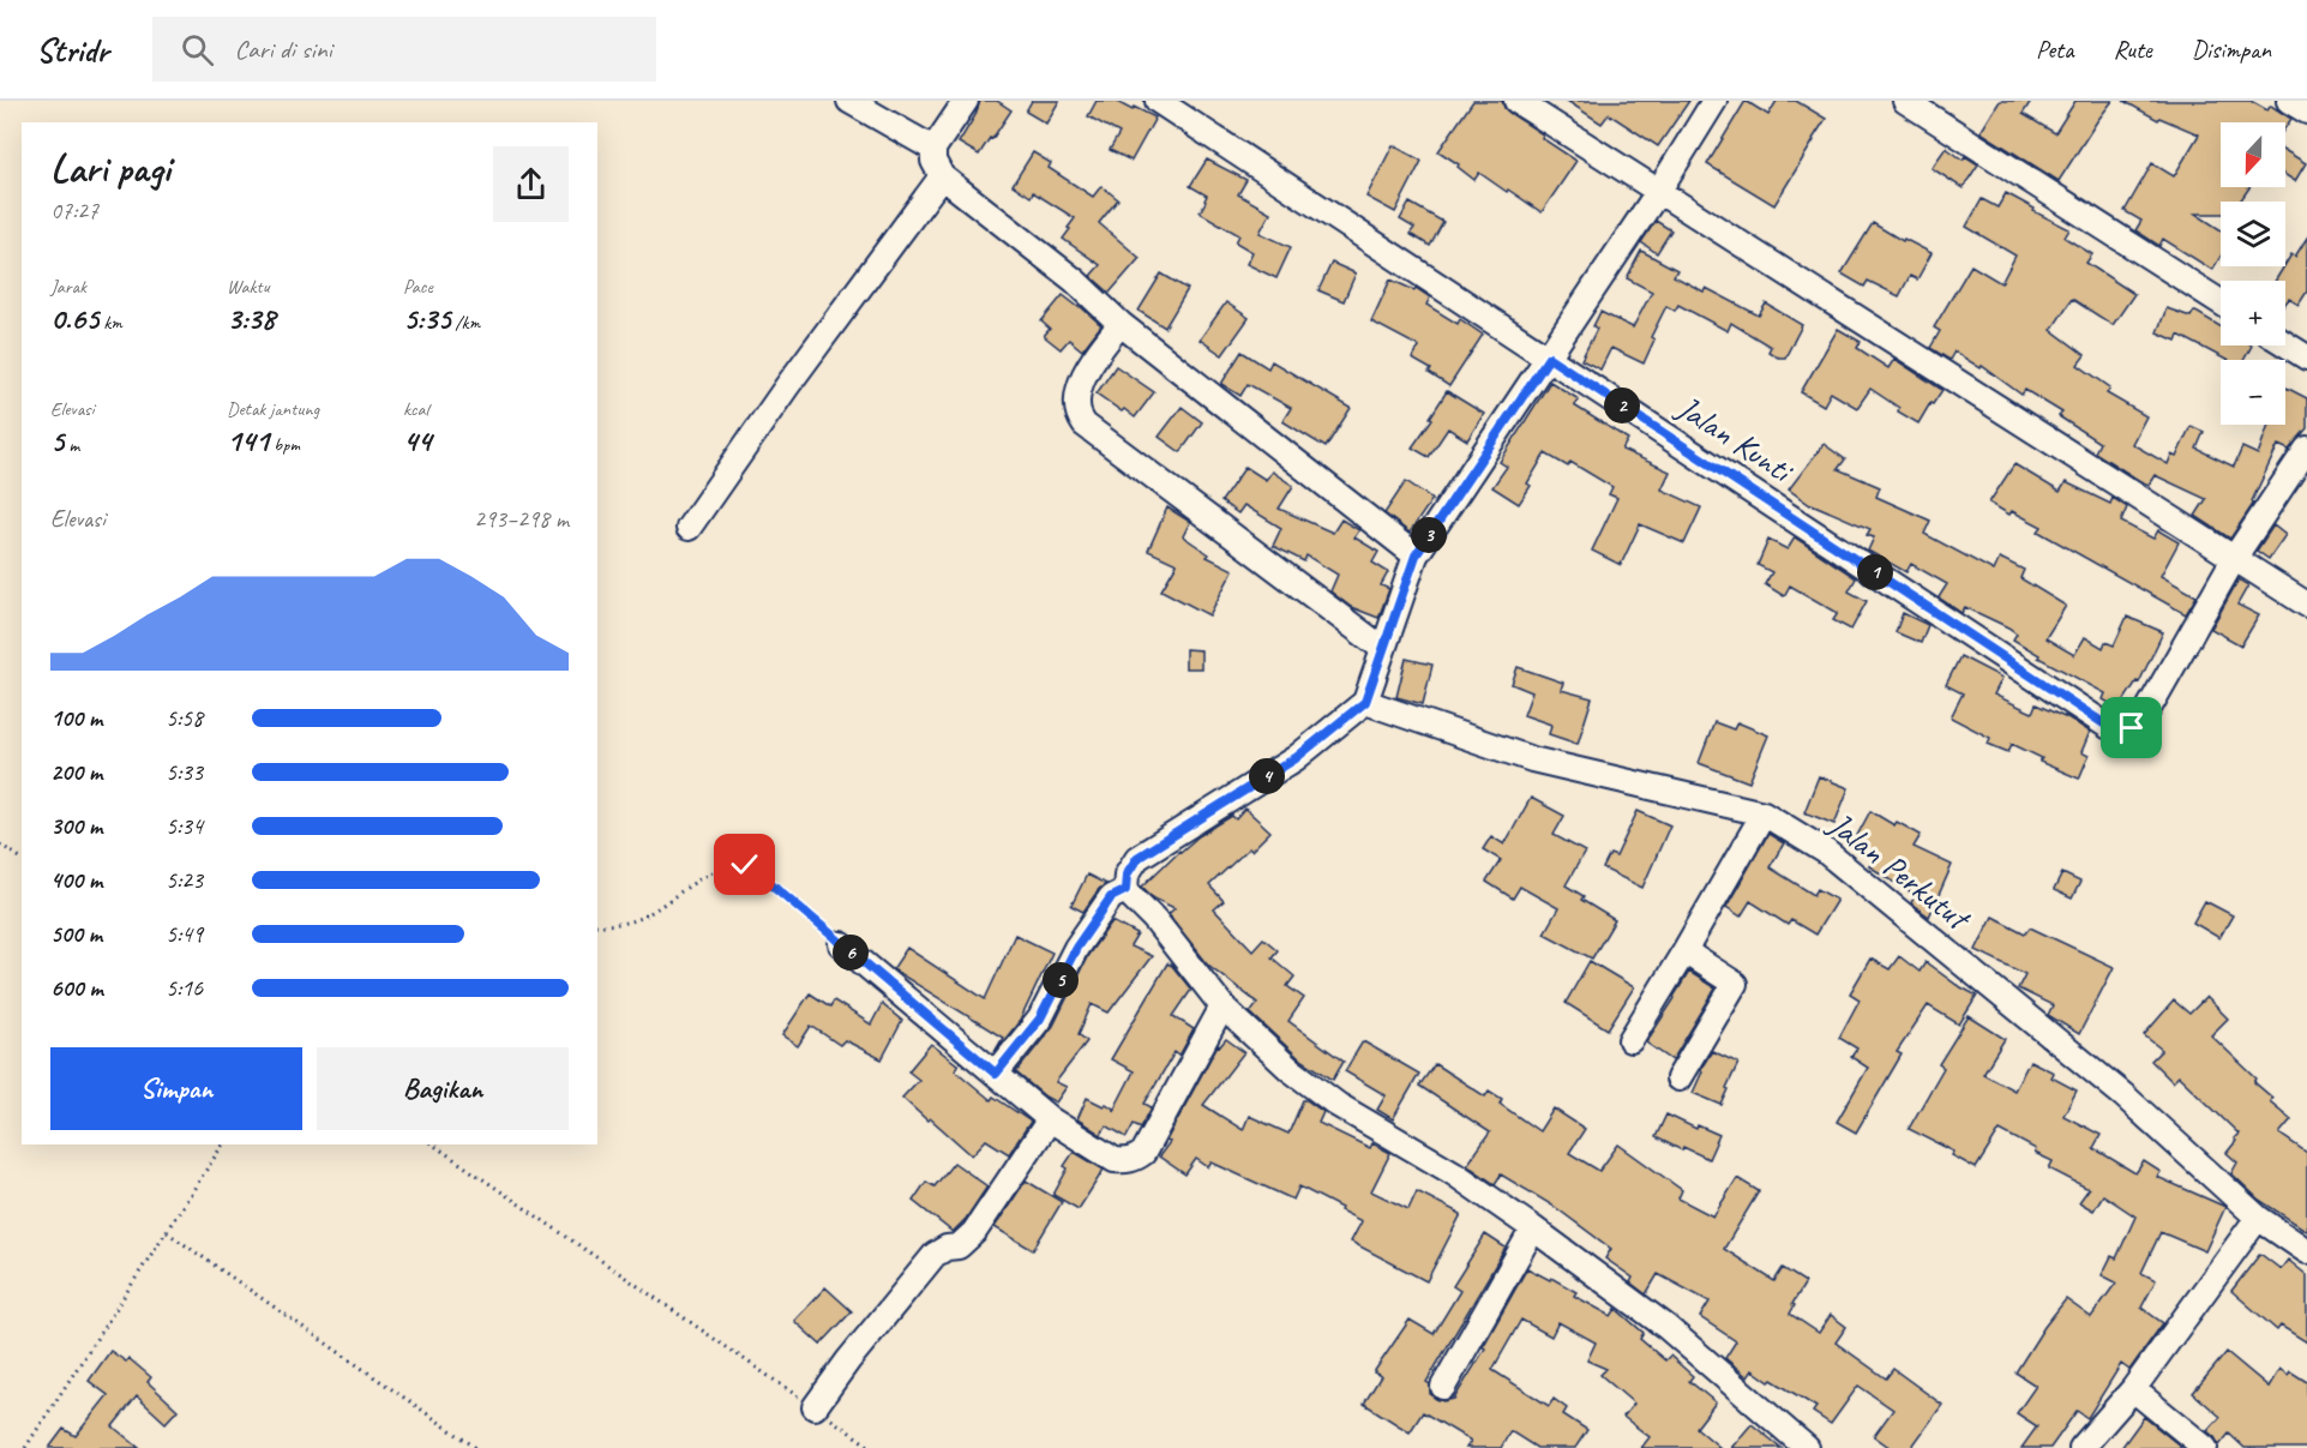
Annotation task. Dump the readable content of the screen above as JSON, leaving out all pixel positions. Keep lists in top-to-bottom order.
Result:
{
  "streets": {
    "street": ["Jalan Kunti", "Jalan Perkutut"]
  },
  "north": "bottom",
  "page": {
    "header": "Stridr",
    "search": "Cari di sini",
    "nav": ["Peta", "Rute", "Disimpan"],
    "map_buttons": ["+", "−"],
    "heading": ["Lari pagi", "07:27"],
    "stats": [
      ["Jarak", "0.65 km"],
      ["Waktu", "3:38"],
      ["Pace", "5:35 /km"],
      ["Elevasi", "5 m"],
      ["Detak jantung", "141 bpm"],
      ["kcal", "44"]
    ],
    "pins": [
      "2",
      "3",
      "1",
      "4",
      "6",
      "5"
    ],
    "chart": ["Elevasi", "293–298 m"],
    "list": [
      {
        "name": "100 m",
        "note": "5:58"
      },
      {
        "name": "200 m",
        "note": "5:33"
      },
      {
        "name": "300 m",
        "note": "5:34"
      },
      {
        "name": "400 m",
        "note": "5:23"
      },
      {
        "name": "500 m",
        "note": "5:49"
      },
      {
        "name": "600 m",
        "note": "5:16"
      }
    ],
    "buttons": ["Simpan", "Bagikan"]
  }
}
